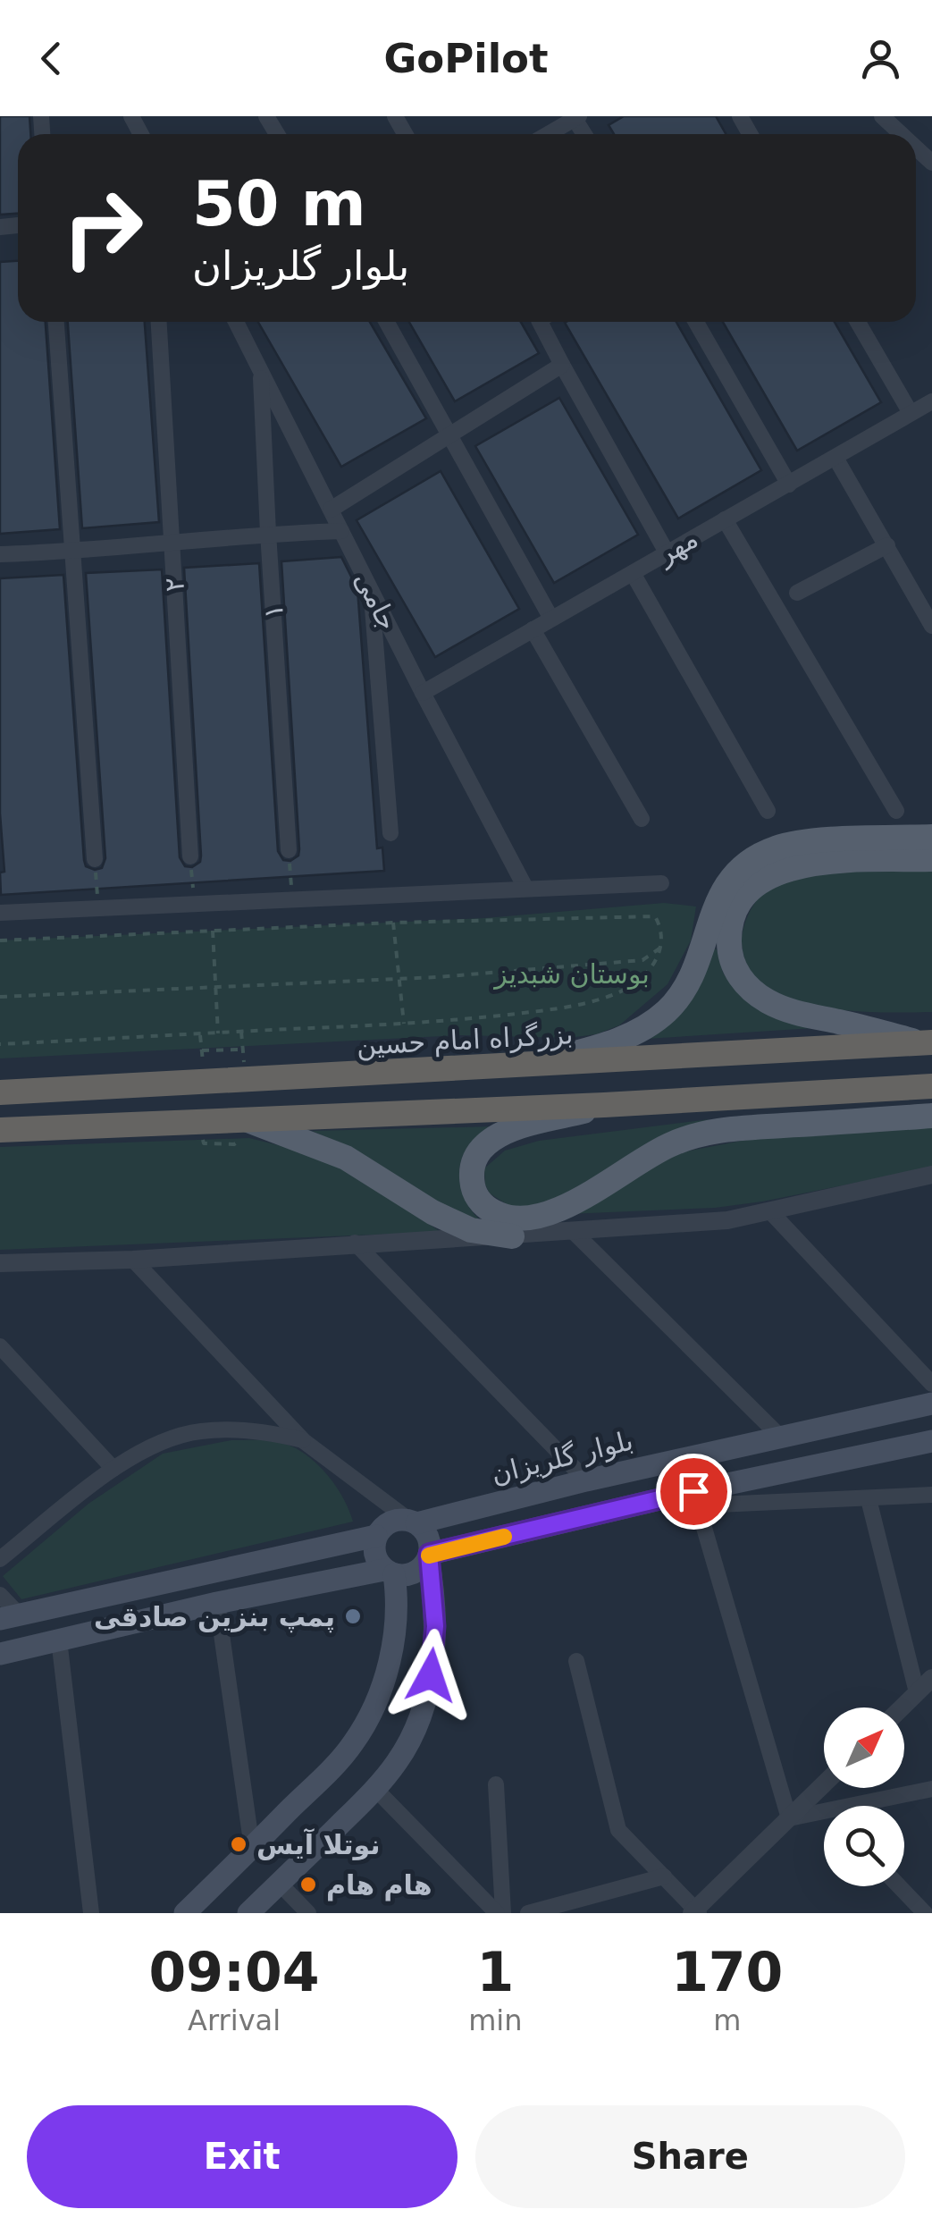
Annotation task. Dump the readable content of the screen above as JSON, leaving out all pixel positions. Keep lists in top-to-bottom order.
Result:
{
  "streets": {
    "highway": ["بزرگراه امام حسین"],
    "main road": ["بلوار گلریزان"],
    "street": [
      "مهر",
      "۲",
      "جامی",
      "۱"
    ]
  },
  "crossings": [
    ["مهر", "جامی"],
    ["جامی", "۱"]
  ],
  "parks": ["بوستان شبدیز"],
  "places": ["پمپ بنزین صادقی", "نوتلا آیس", "هام هام"],
  "north": "top right",
  "page": {
    "header": "GoPilot",
    "turn": ["50 m", "بلوار گلریزان"],
    "eta": [
      "09:04",
      "Arrival",
      "1",
      "min",
      "170",
      "m"
    ],
    "buttons": ["Exit", "Share"]
  }
}
